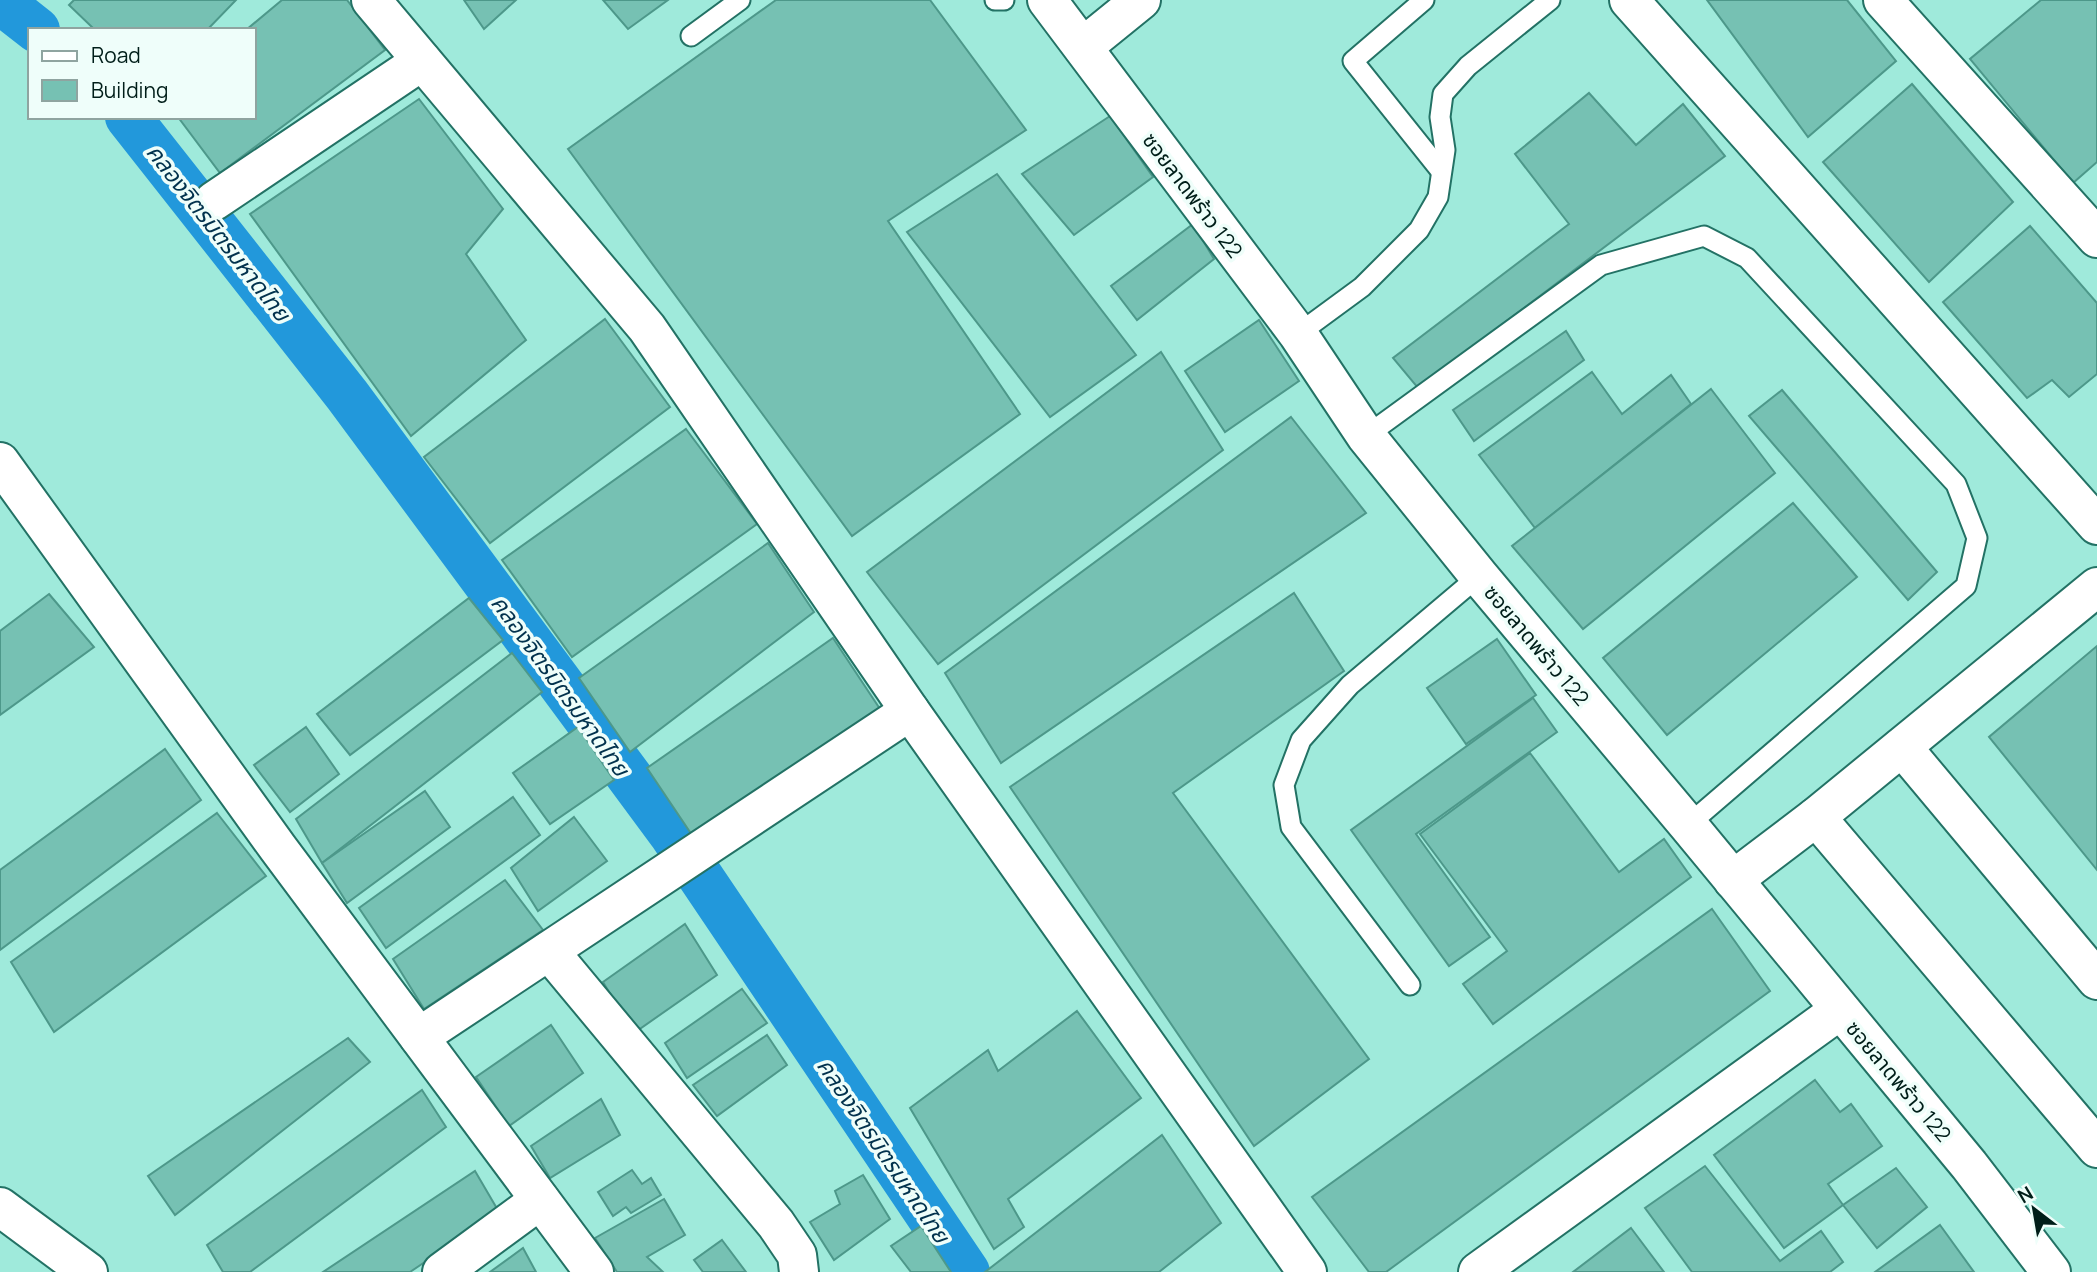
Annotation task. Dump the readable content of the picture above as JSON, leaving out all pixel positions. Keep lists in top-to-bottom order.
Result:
{
  "streets": {
    "street": ["ซอยลาดพร้าว 122"]
  },
  "water": ["คลองจิตรมิตรมหาดไทย"],
  "legend": ["Road", "Building"],
  "north": "top left"
}
